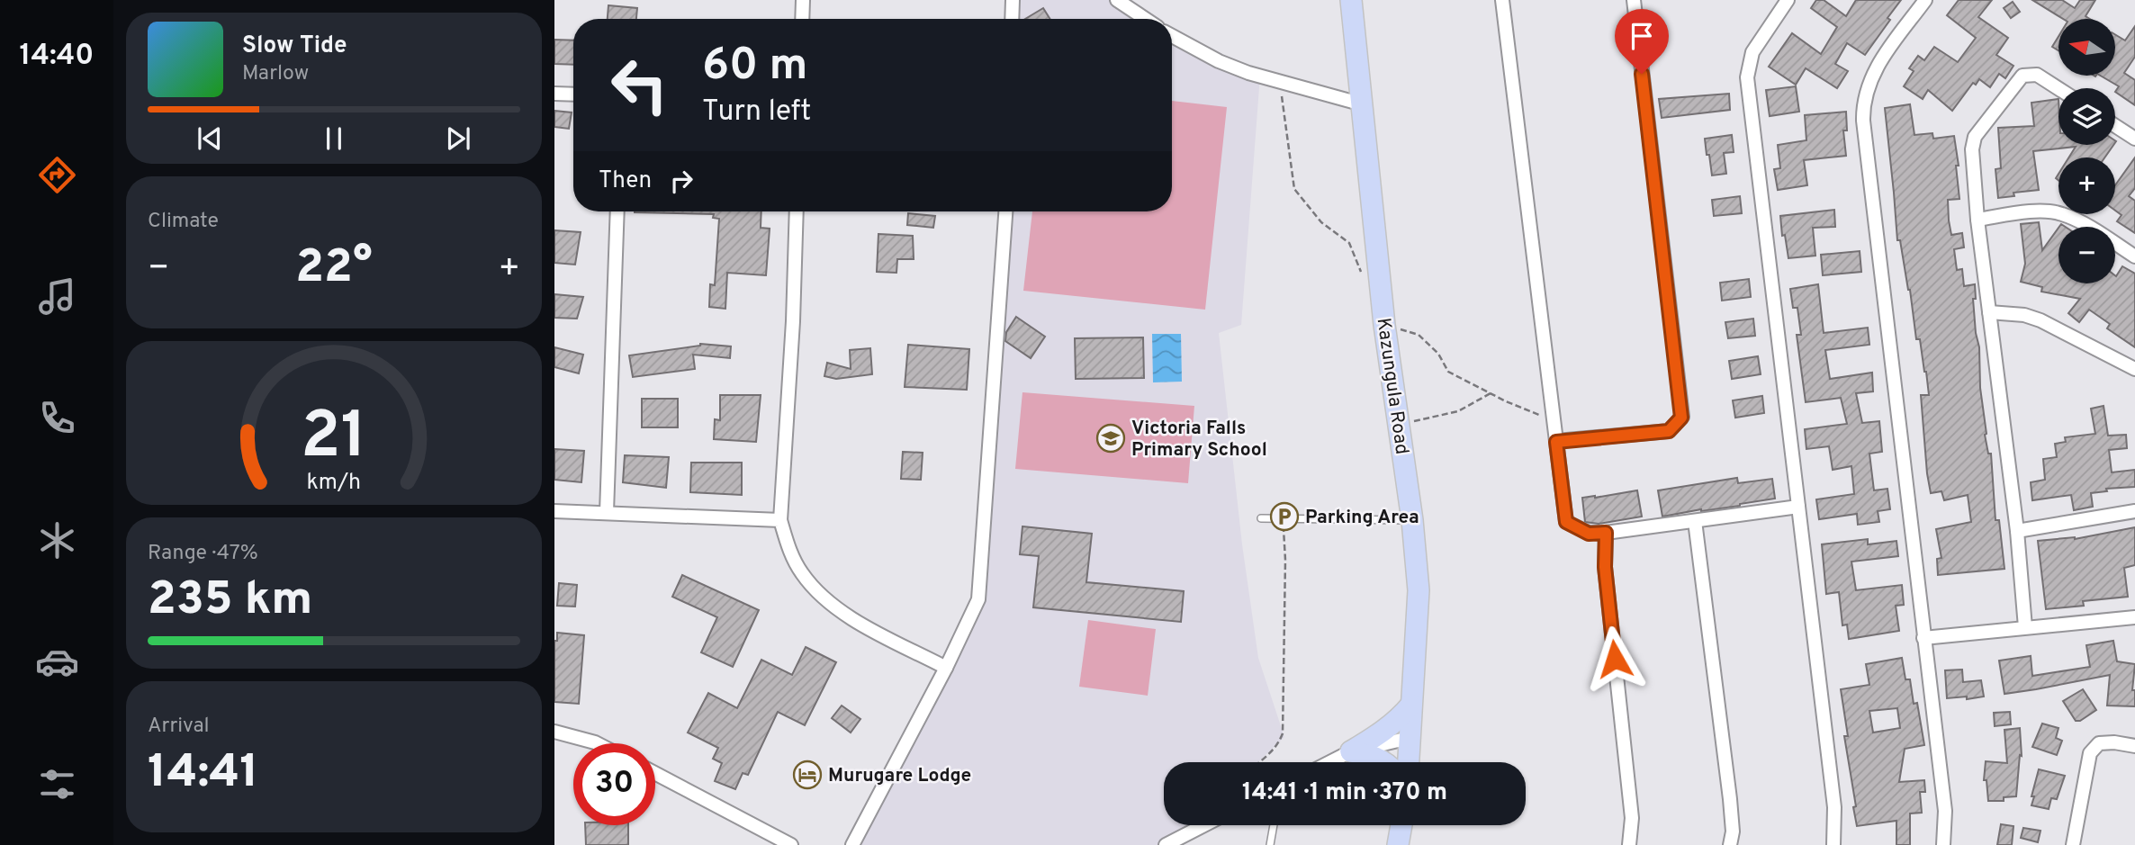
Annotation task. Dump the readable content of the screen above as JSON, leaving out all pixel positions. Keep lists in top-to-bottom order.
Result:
{
  "streets": {
    "main road": ["Kazungula Road"]
  },
  "places": {
    "school or university": ["Victoria Falls Primary School"],
    "parking": ["Parking Area"],
    "hotel": ["Murugare Lodge"]
  },
  "north": "left",
  "page": {
    "tabs": "14:40",
    "map_buttons": ["+", "−"],
    "turn": ["60 m", "Turn left"],
    "song": ["Slow Tide", "Marlow"],
    "then": "Then",
    "tile": [
      "Climate",
      ["Range · 47%", "235 km"],
      ["Arrival", "14:41"]
    ],
    "heat": ["−", "22°", "+"],
    "limit": "30",
    "trip": "14:41 · 1 min · 370 m",
    "gauge": ["21", "km/h"]
  }
}
